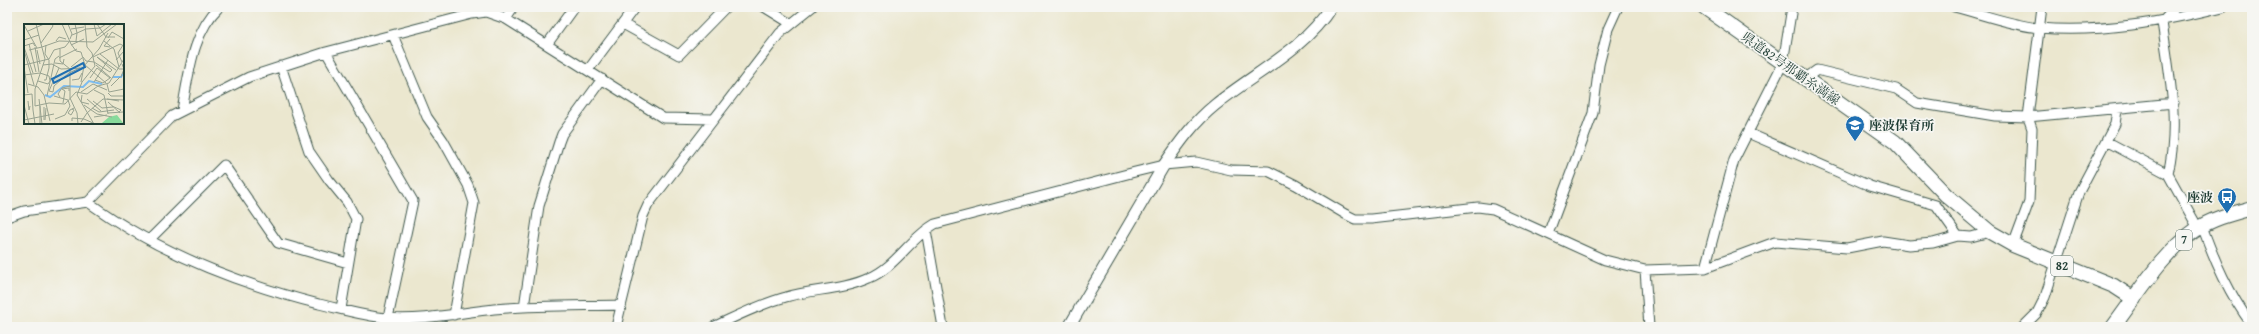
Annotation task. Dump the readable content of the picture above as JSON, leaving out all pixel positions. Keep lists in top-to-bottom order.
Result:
{
  "streets": {
    "main road": ["県道82号那覇糸満線", "7", "82"]
  },
  "crossings": [
    ["県道82号那覇糸満線", "7"]
  ],
  "places": {
    "school or university": ["座波保育所"],
    "bus stop": ["座波"]
  }
}
